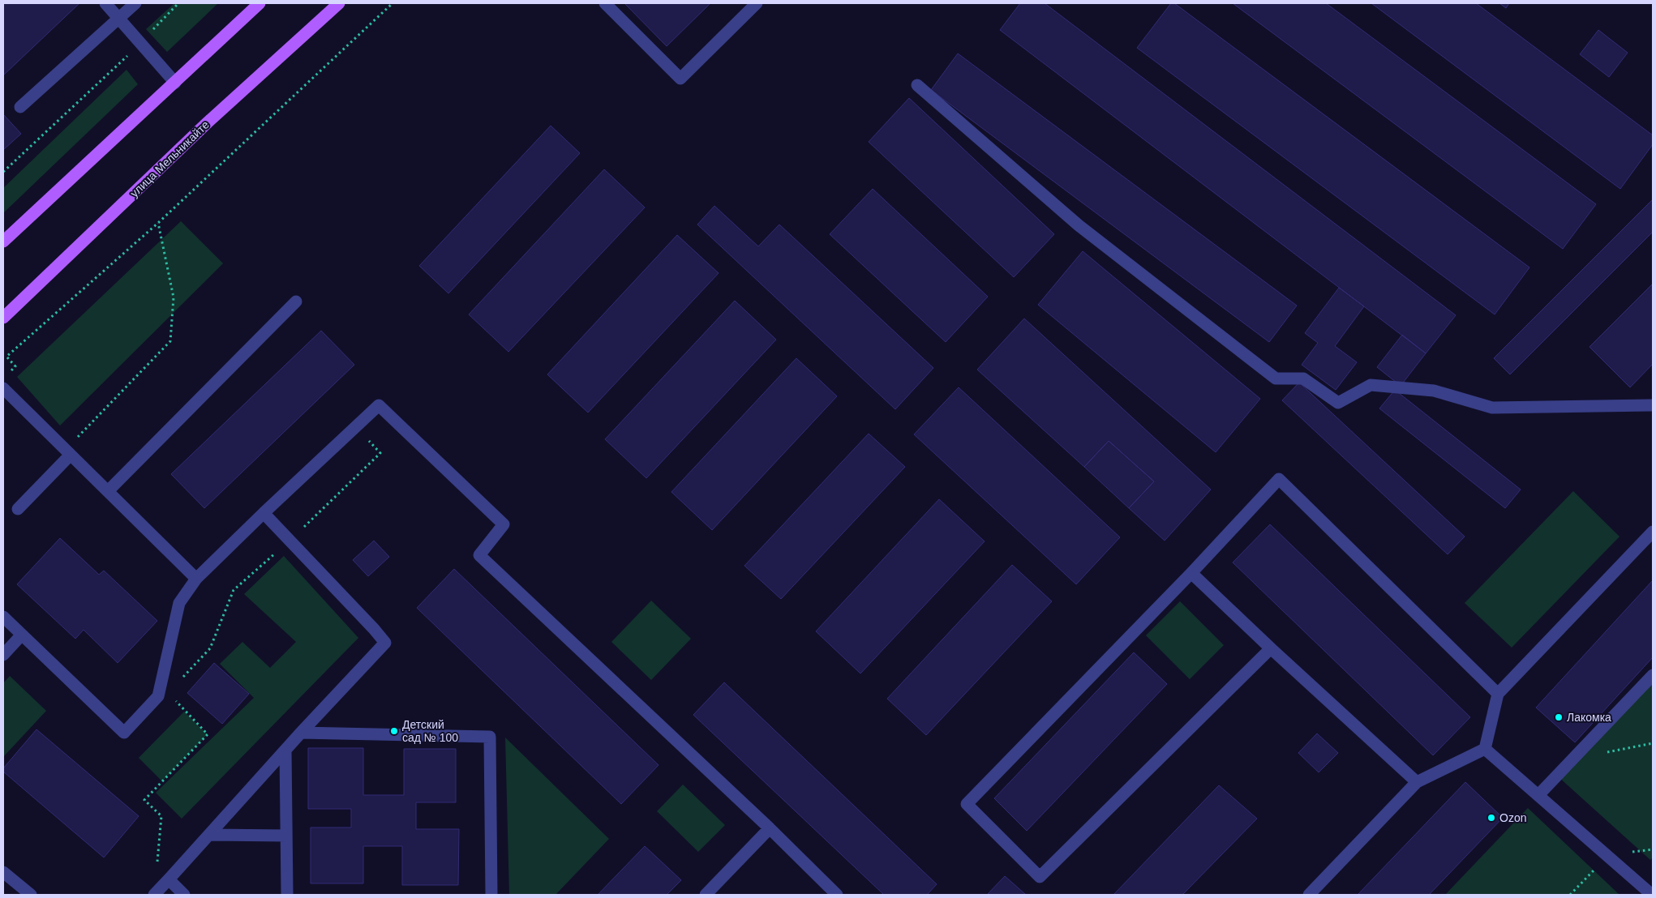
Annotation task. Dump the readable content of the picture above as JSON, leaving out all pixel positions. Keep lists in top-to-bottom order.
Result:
{
  "streets": {
    "main road": ["улица Мельникайте"]
  },
  "places": ["Лакомка", "Детский сад № 100", "Ozon"]
}
